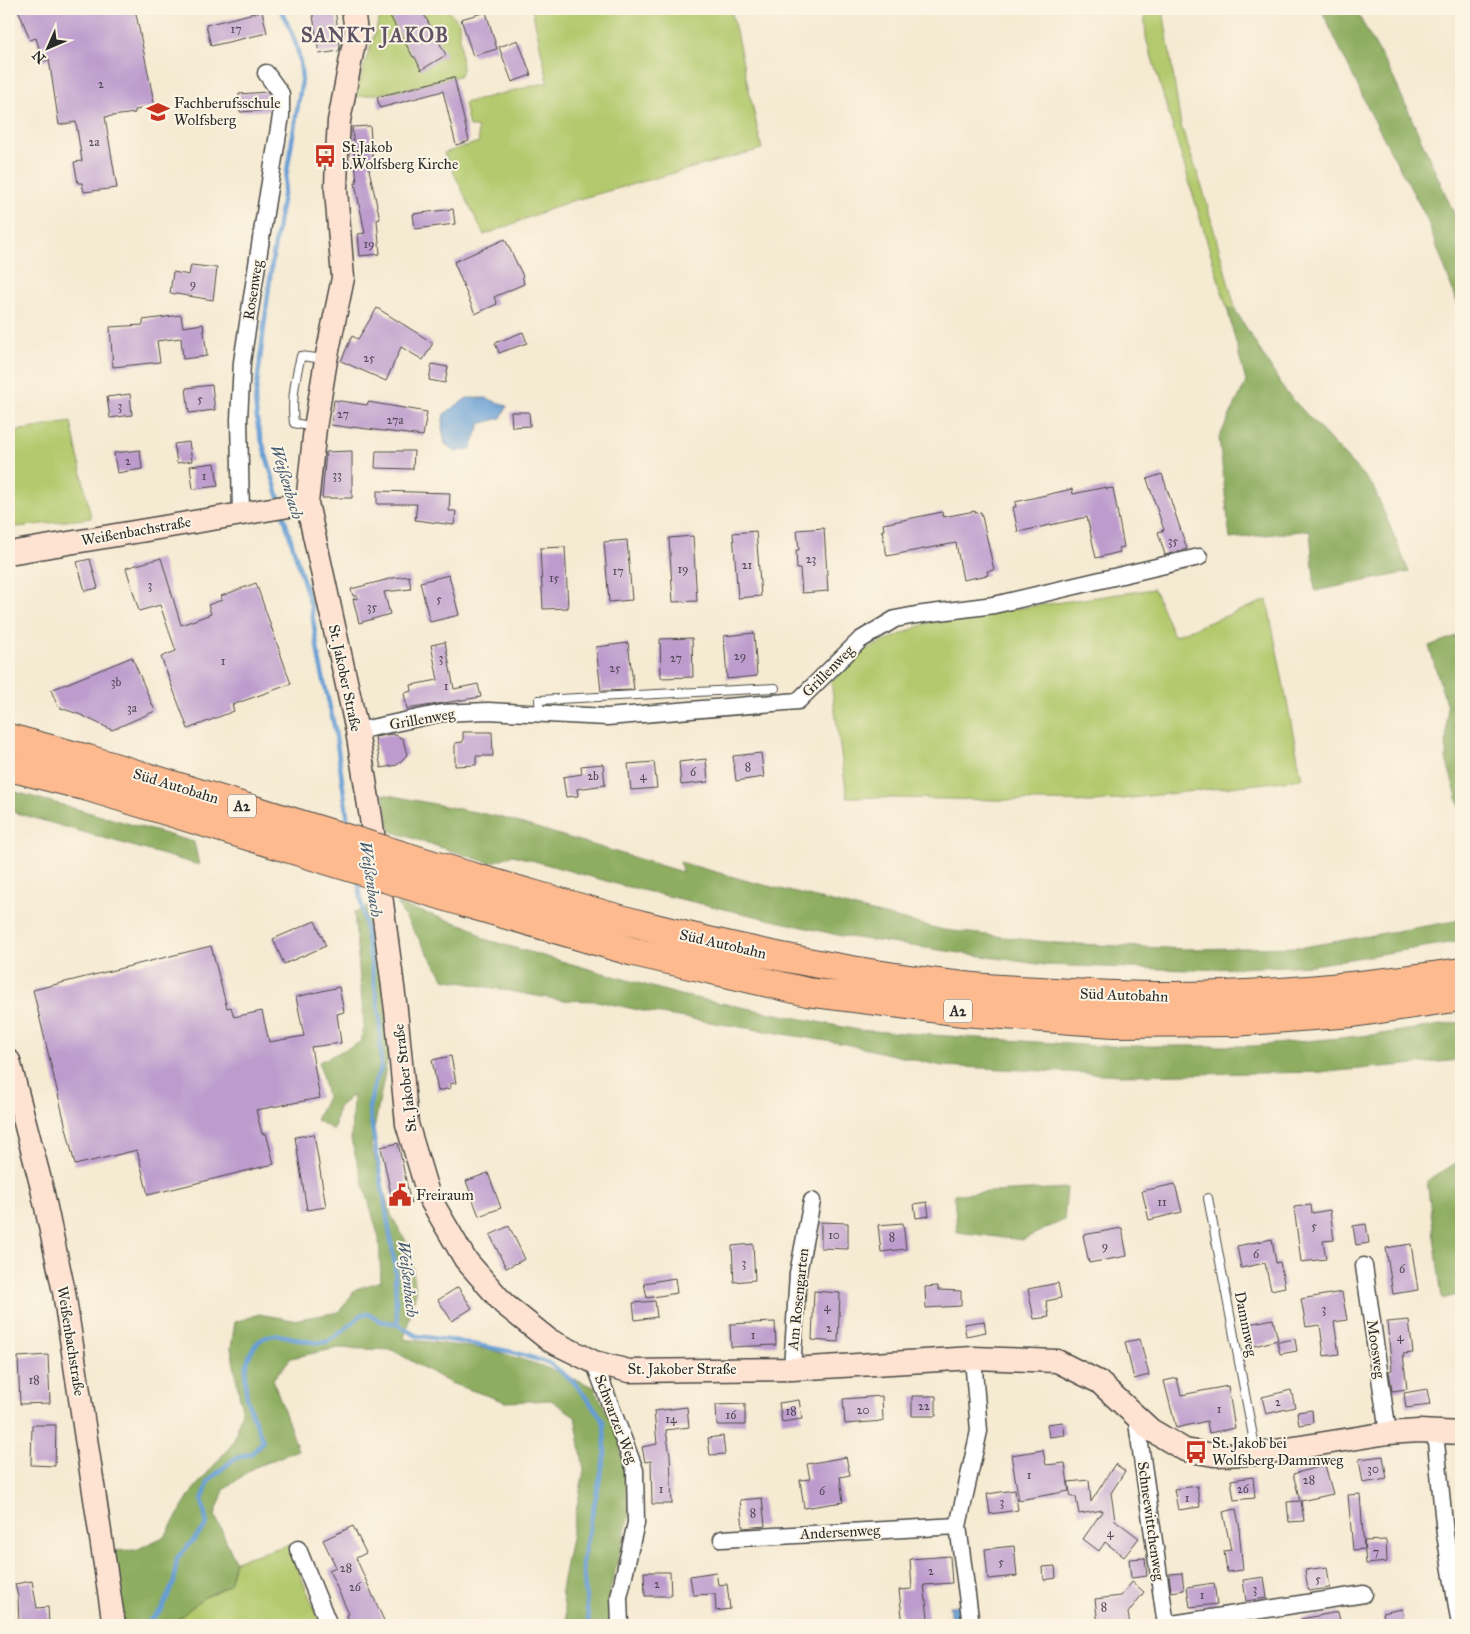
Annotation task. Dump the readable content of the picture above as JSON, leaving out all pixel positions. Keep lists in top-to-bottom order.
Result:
{
  "streets": {
    "highway": ["Süd Autobahn", "A2"],
    "main road": ["Weißenbachstraße", "St. Jakober Straße"],
    "street": [
      "Rosenweg",
      "Grillenweg",
      "Am Rosengarten",
      "Moosweg",
      "Schwarzer Weg",
      "Schneewittchenweg",
      "Andersenweg"
    ],
    "lane": ["Dammweg"]
  },
  "crossings": [
    ["Rosenweg", "Weißenbachstraße"],
    ["Weißenbachstraße", "St. Jakober Straße"],
    ["Grillenweg", "St. Jakober Straße"],
    ["St. Jakober Straße", "Am Rosengarten"],
    ["St. Jakober Straße", "Dammweg"],
    ["St. Jakober Straße", "Moosweg"],
    ["St. Jakober Straße", "Schwarzer Weg"],
    ["St. Jakober Straße", "Schneewittchenweg"]
  ],
  "districts": ["SANKT JAKOB"],
  "water": ["Weißenbach"],
  "places": {
    "school or university": ["Fachberufsschule Wolfsberg"],
    "bus stop": ["St.Jakob b.Wolfsberg Kirche", "St. Jakob bei Wolfsberg Dammweg"],
    "public building": ["Freiraum"]
  },
  "house_numbers": [
    "17",
    "2",
    "2a",
    "19",
    "9",
    "25",
    "5",
    "3",
    "27",
    "27a",
    "2",
    "33",
    "1",
    "35",
    "23",
    "21",
    "19",
    "17",
    "15",
    "3",
    "5",
    "35",
    "29",
    "3",
    "27",
    "1",
    "25",
    "3b",
    "1",
    "3a",
    "8",
    "6",
    "2b",
    "4",
    "11",
    "5",
    "10",
    "8",
    "9",
    "6",
    "3",
    "6",
    "4",
    "3",
    "2",
    "1",
    "4",
    "18",
    "2",
    "22",
    "1",
    "20",
    "18",
    "16",
    "14",
    "30",
    "1",
    "28",
    "1",
    "26",
    "6",
    "1",
    "3",
    "8",
    "4",
    "7",
    "5",
    "28",
    "2",
    "5",
    "2",
    "26",
    "3",
    "1",
    "8"
  ],
  "north": "bottom left"
}
